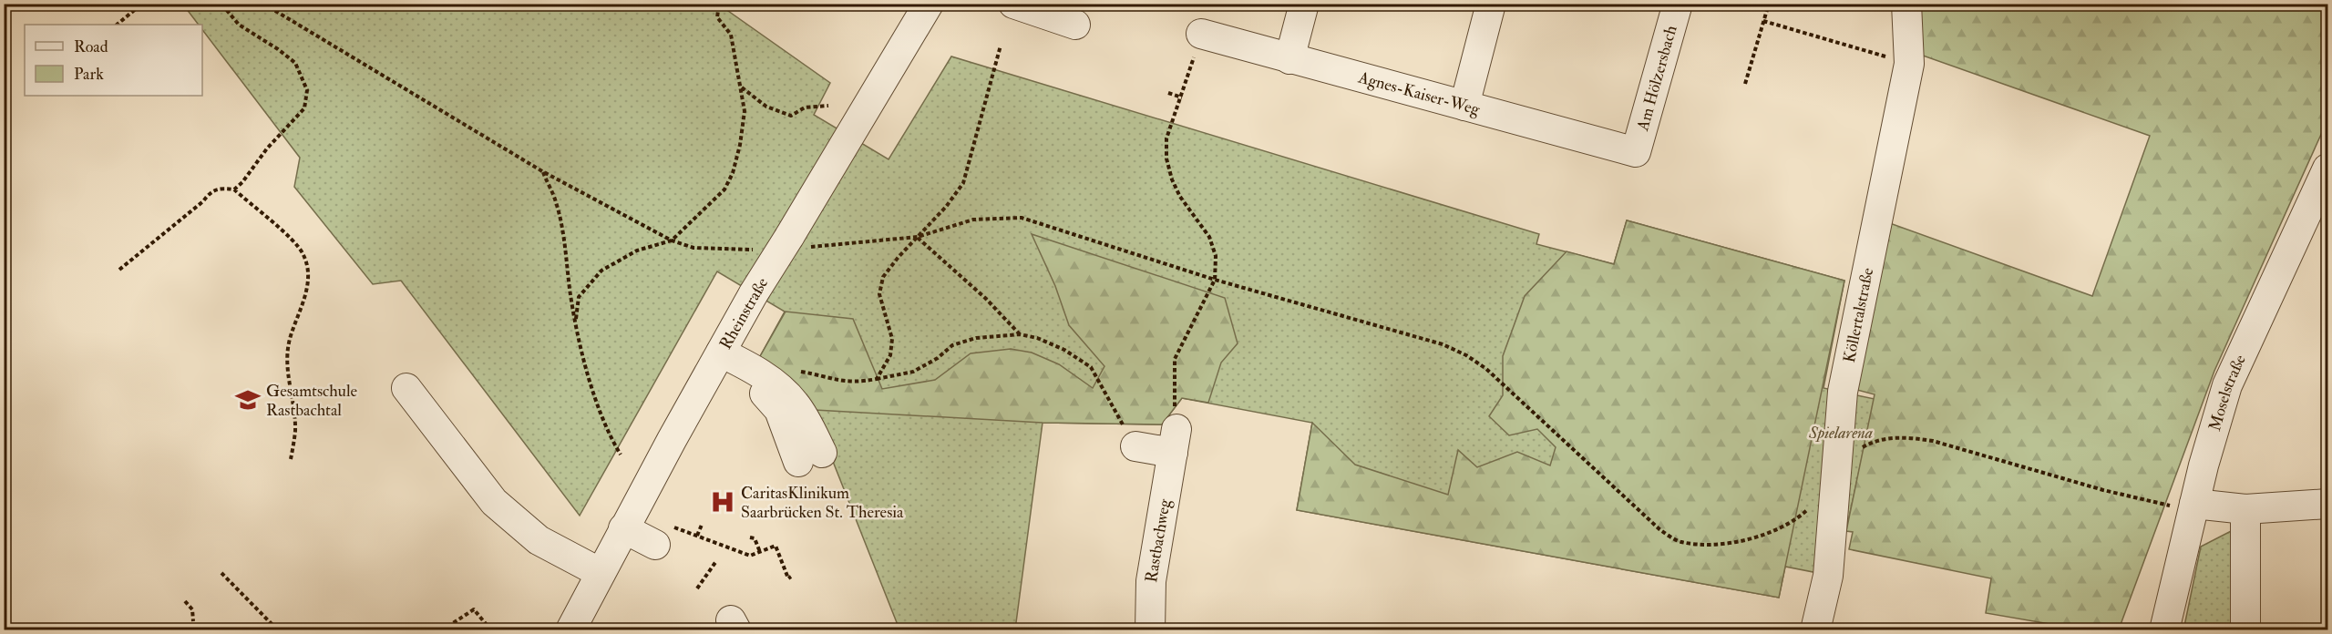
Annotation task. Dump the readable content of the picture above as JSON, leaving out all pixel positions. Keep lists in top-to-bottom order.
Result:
{
  "streets": {
    "street": [
      "Am Hölzersbach",
      "Agnes-Kaiser-Weg",
      "Rheinstraße",
      "Köllertalstraße",
      "Moselstraße",
      "Rastbachweg"
    ]
  },
  "crossings": [
    ["Am Hölzersbach", "Agnes-Kaiser-Weg"]
  ],
  "parks": ["Spielarena"],
  "places": {
    "school or university": ["Gesamtschule Rastbachtal"],
    "hospital": ["CaritasKlinikum Saarbrücken St. Theresia"]
  },
  "legend": ["Road", "Park"]
}
